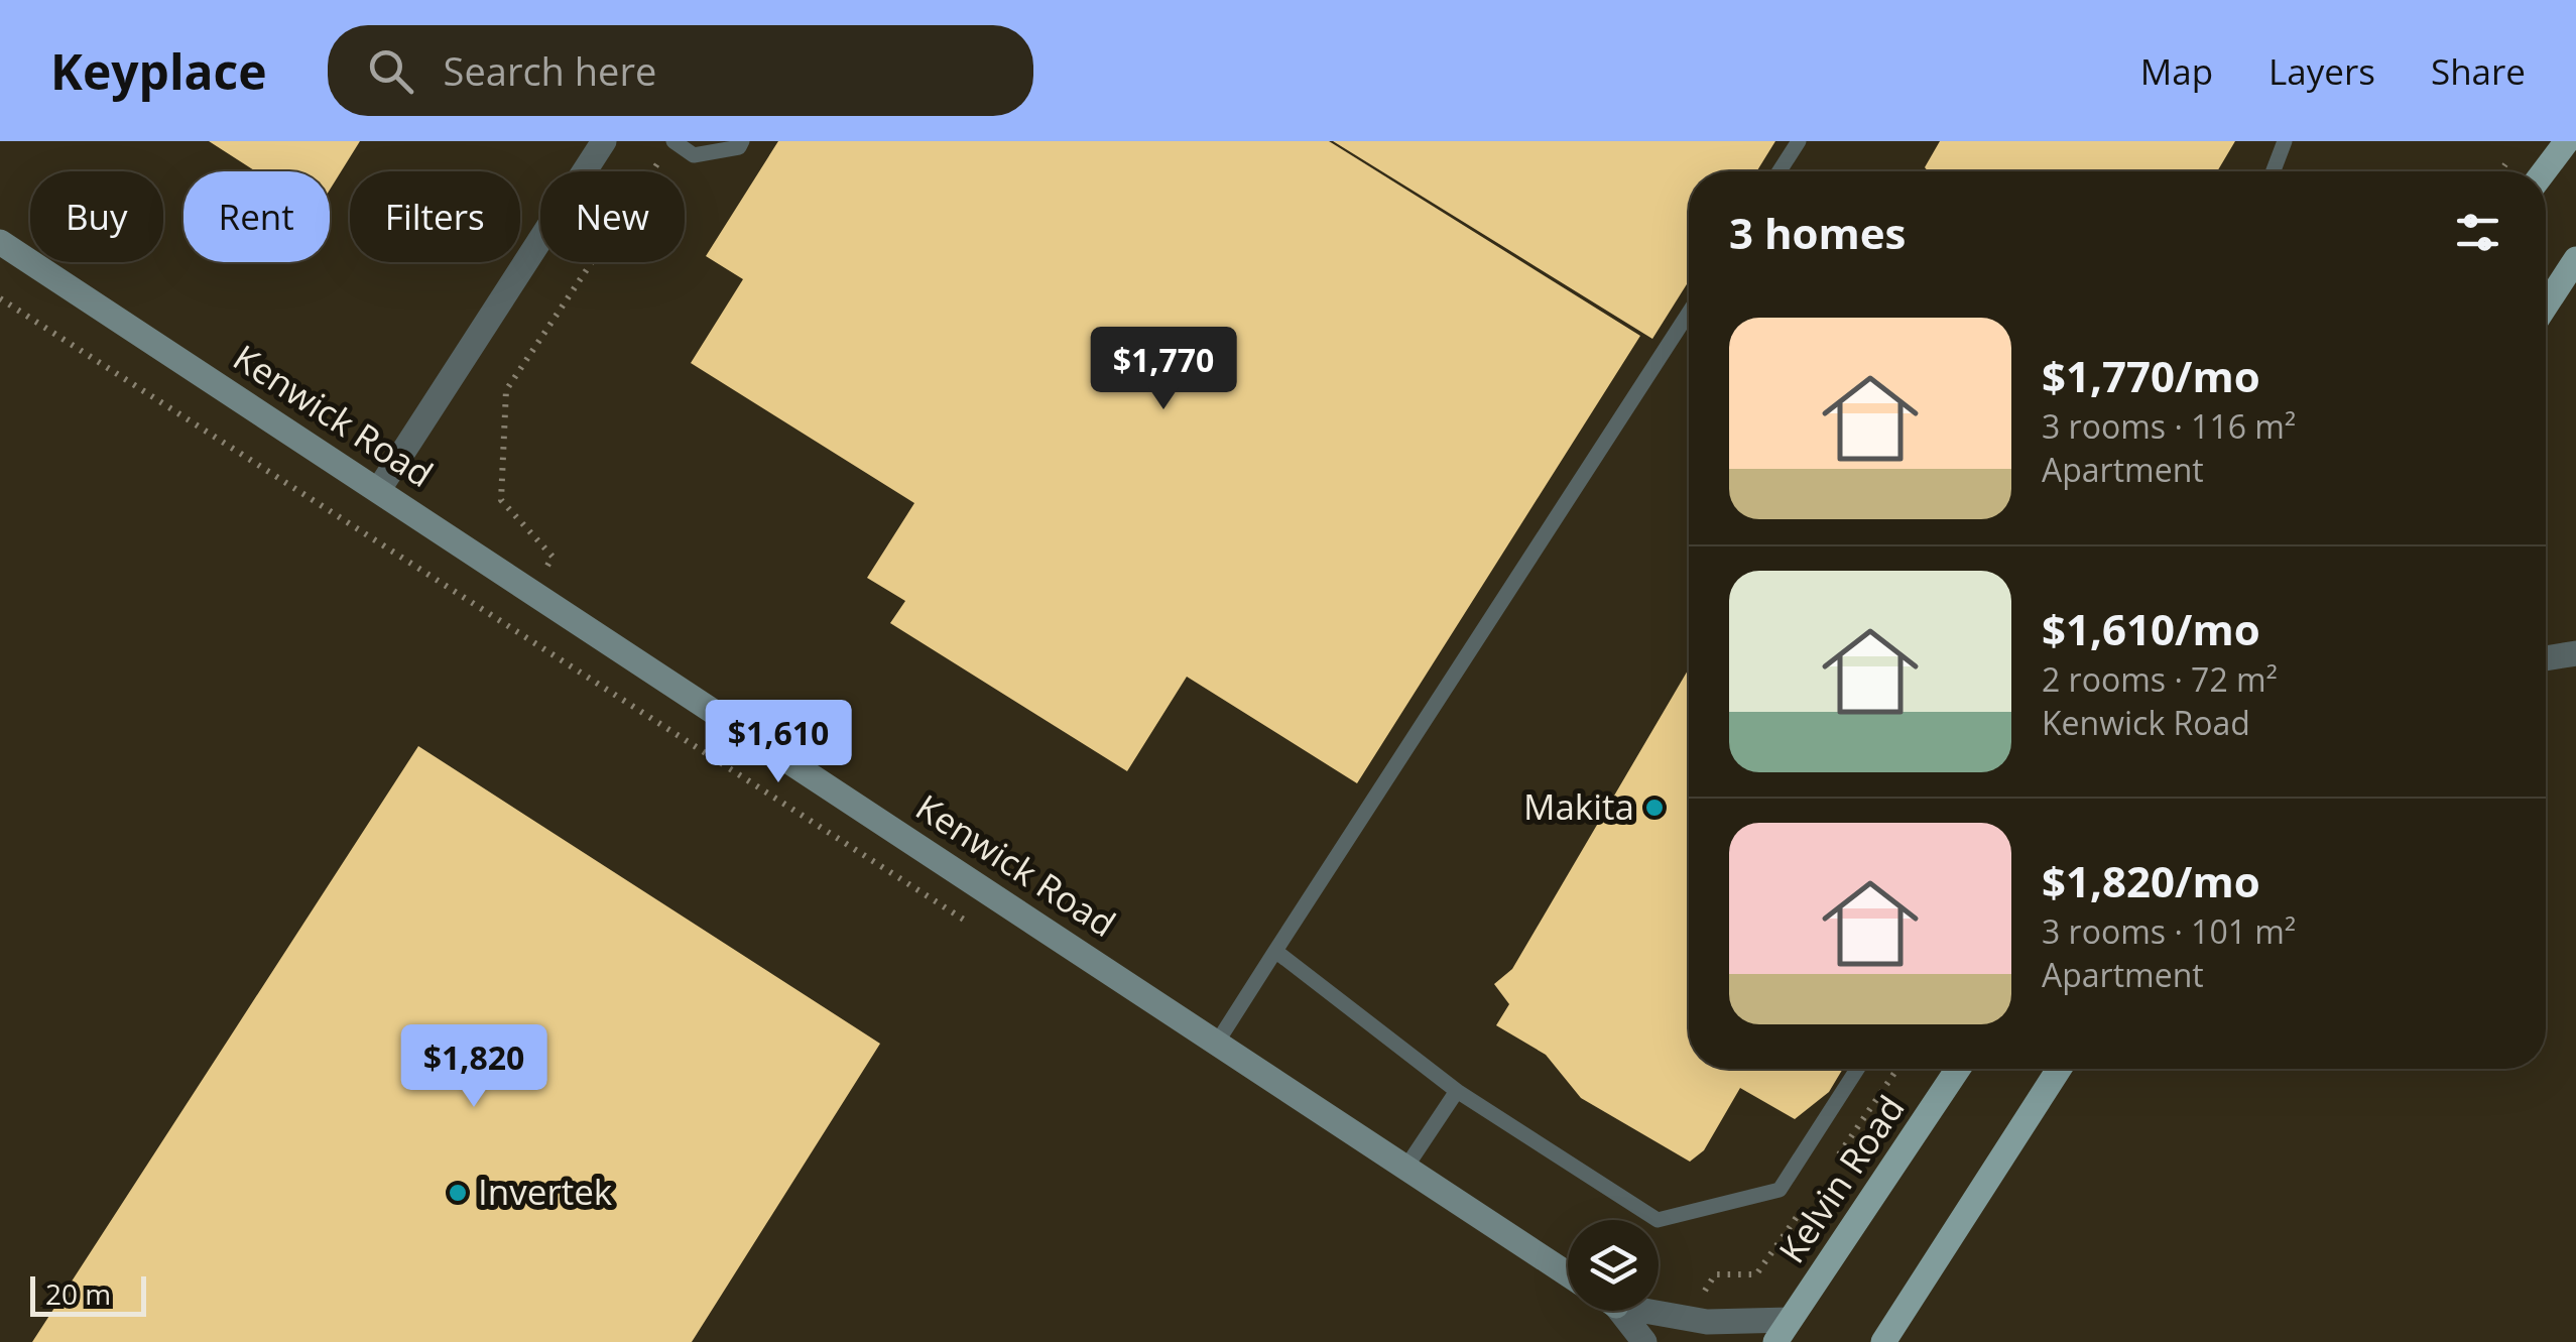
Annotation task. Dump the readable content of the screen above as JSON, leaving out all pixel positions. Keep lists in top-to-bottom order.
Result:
{
  "streets": {
    "main road": ["Kenwick Road", "Kelvin Road"]
  },
  "places": ["Makita", "Invertek"],
  "scale_bar": "20 m",
  "page": {
    "header": "Keyplace",
    "search": "Search here",
    "nav": ["Map", "Layers", "Share"],
    "chip": [
      "Buy",
      "Rent",
      "Filters",
      "New"
    ],
    "heading": "3 homes",
    "list": [
      {
        "name": "$1,770/mo",
        "note": "3 rooms · 116 m² · Apartment"
      },
      {
        "name": "$1,610/mo",
        "note": "2 rooms · 72 m² · Kenwick Road"
      },
      {
        "name": "$1,820/mo",
        "note": "3 rooms · 101 m² · Apartment"
      }
    ],
    "price": ["$1,770", "$1,610", "$1,820"],
    "scale": "20 m"
  }
}
